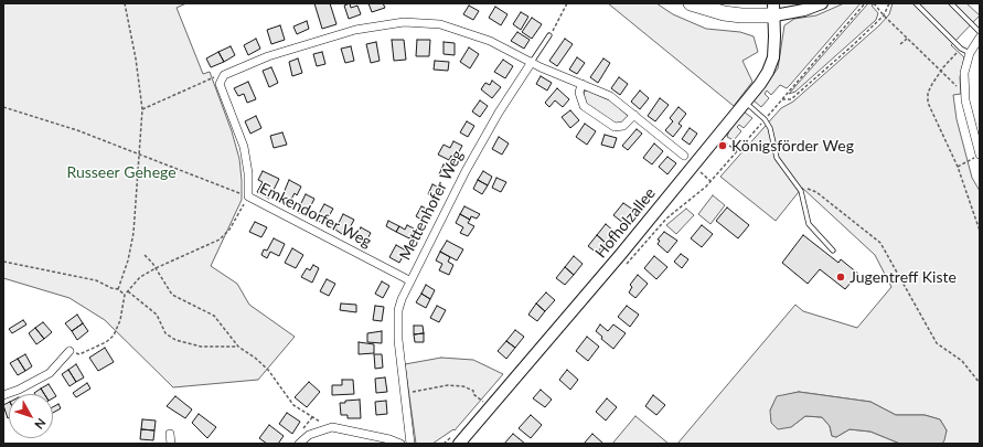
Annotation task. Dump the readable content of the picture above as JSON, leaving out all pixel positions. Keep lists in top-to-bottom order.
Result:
{
  "streets": {
    "street": ["Mettenhofer Weg", "Emkendorfer Weg", "Hofholzallee"]
  },
  "crossings": [
    ["Mettenhofer Weg", "Emkendorfer Weg"]
  ],
  "parks": ["Russeer Gehege"],
  "places": ["Königsförder Weg", "Jugentreff Kiste"],
  "north": "bottom right"
}
